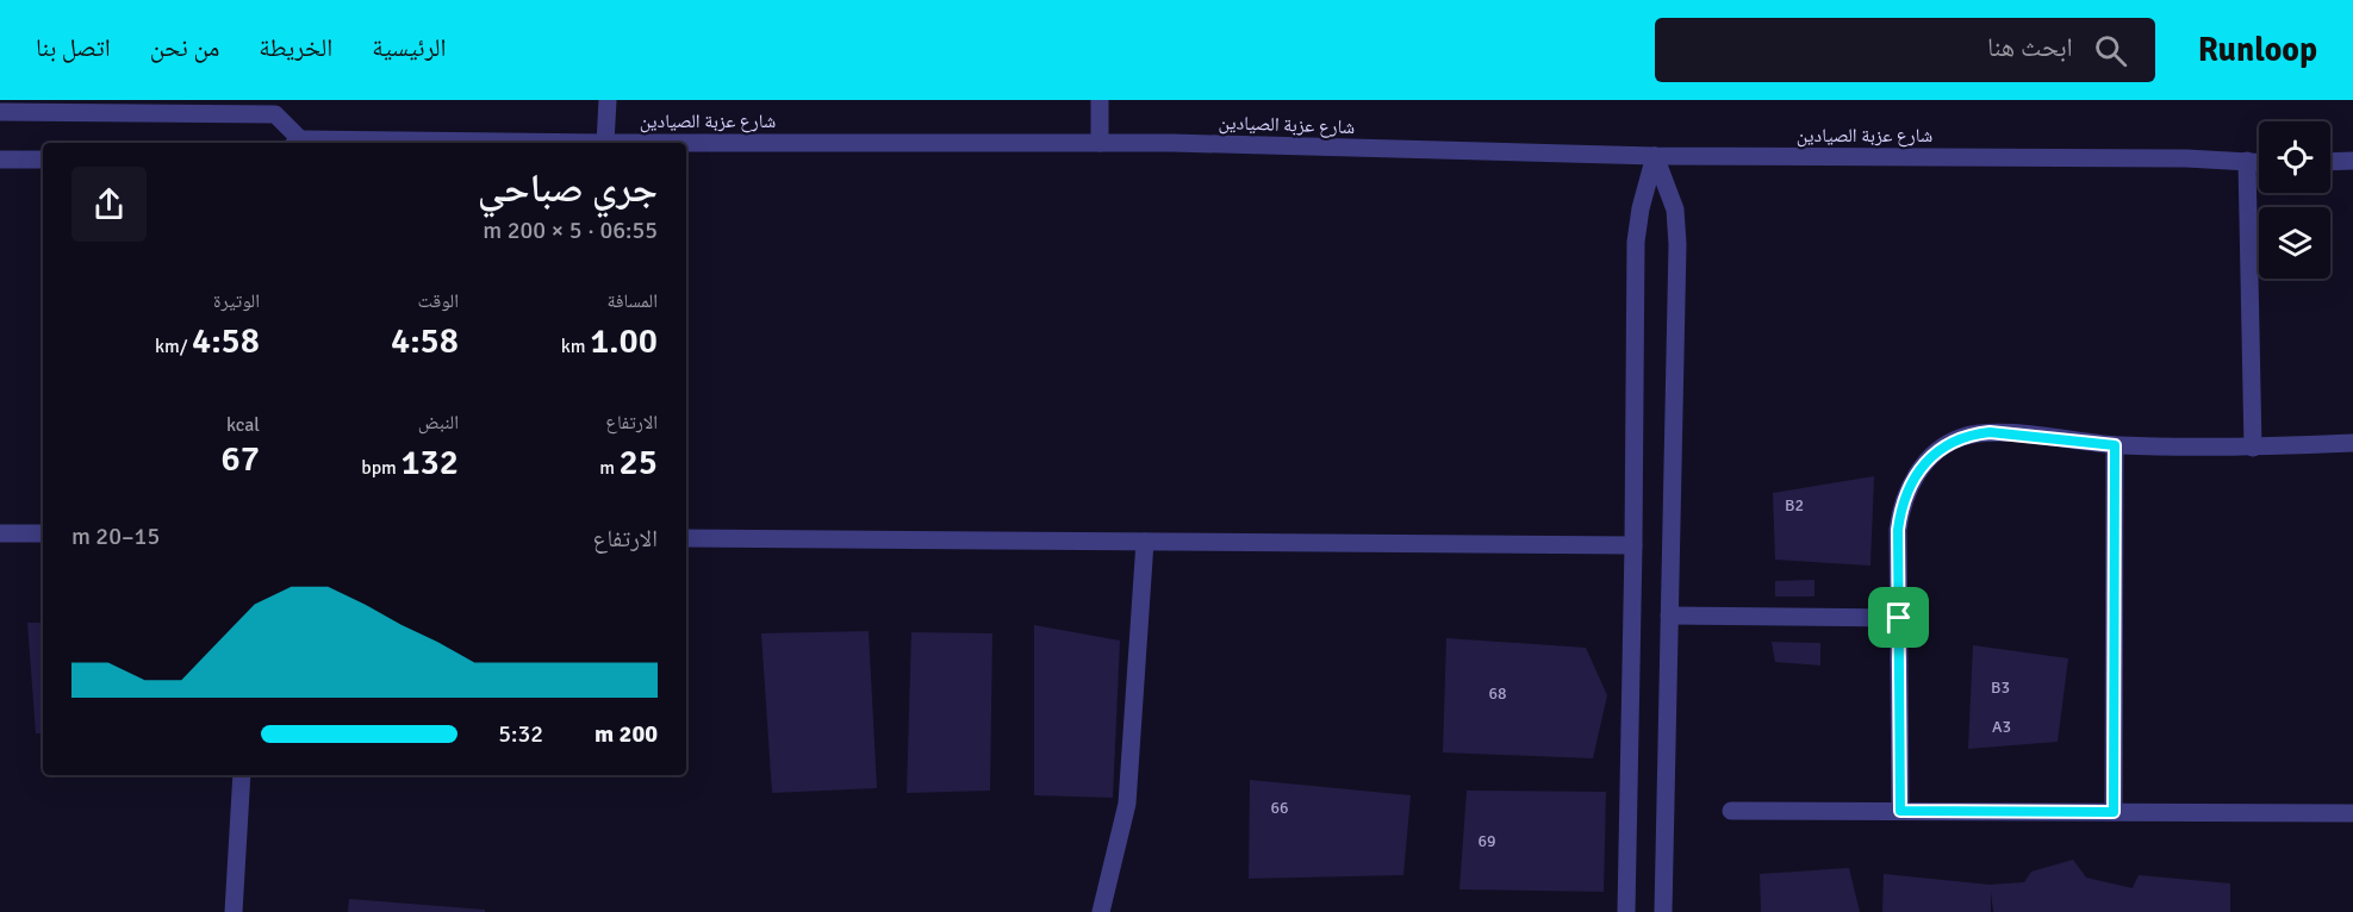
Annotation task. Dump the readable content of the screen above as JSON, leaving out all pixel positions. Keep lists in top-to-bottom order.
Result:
{
  "streets": {
    "street": ["شارع عزبة الصيادين"]
  },
  "house_numbers": [
    "B2",
    "B3",
    "68",
    "A3",
    "66",
    "69"
  ],
  "page": {
    "header": "Runloop",
    "search": "ابحث هنا",
    "nav": [
      "الرئيسية",
      "الخريطة",
      "من نحن",
      "اتصل بنا"
    ],
    "heading": ["جري صباحي", "06:55 · 5 × 200 m"],
    "stats": [
      ["المسافة", "1.00 km"],
      ["الوقت", "4:58"],
      ["الوتيرة", "4:58 /km"],
      ["الارتفاع", "25 m"],
      ["النبض", "132 bpm"],
      ["kcal", "67"]
    ],
    "chart": ["الارتفاع", "15–20 m"],
    "list": [
      {
        "name": "200 m",
        "note": "5:32"
      }
    ]
  }
}
